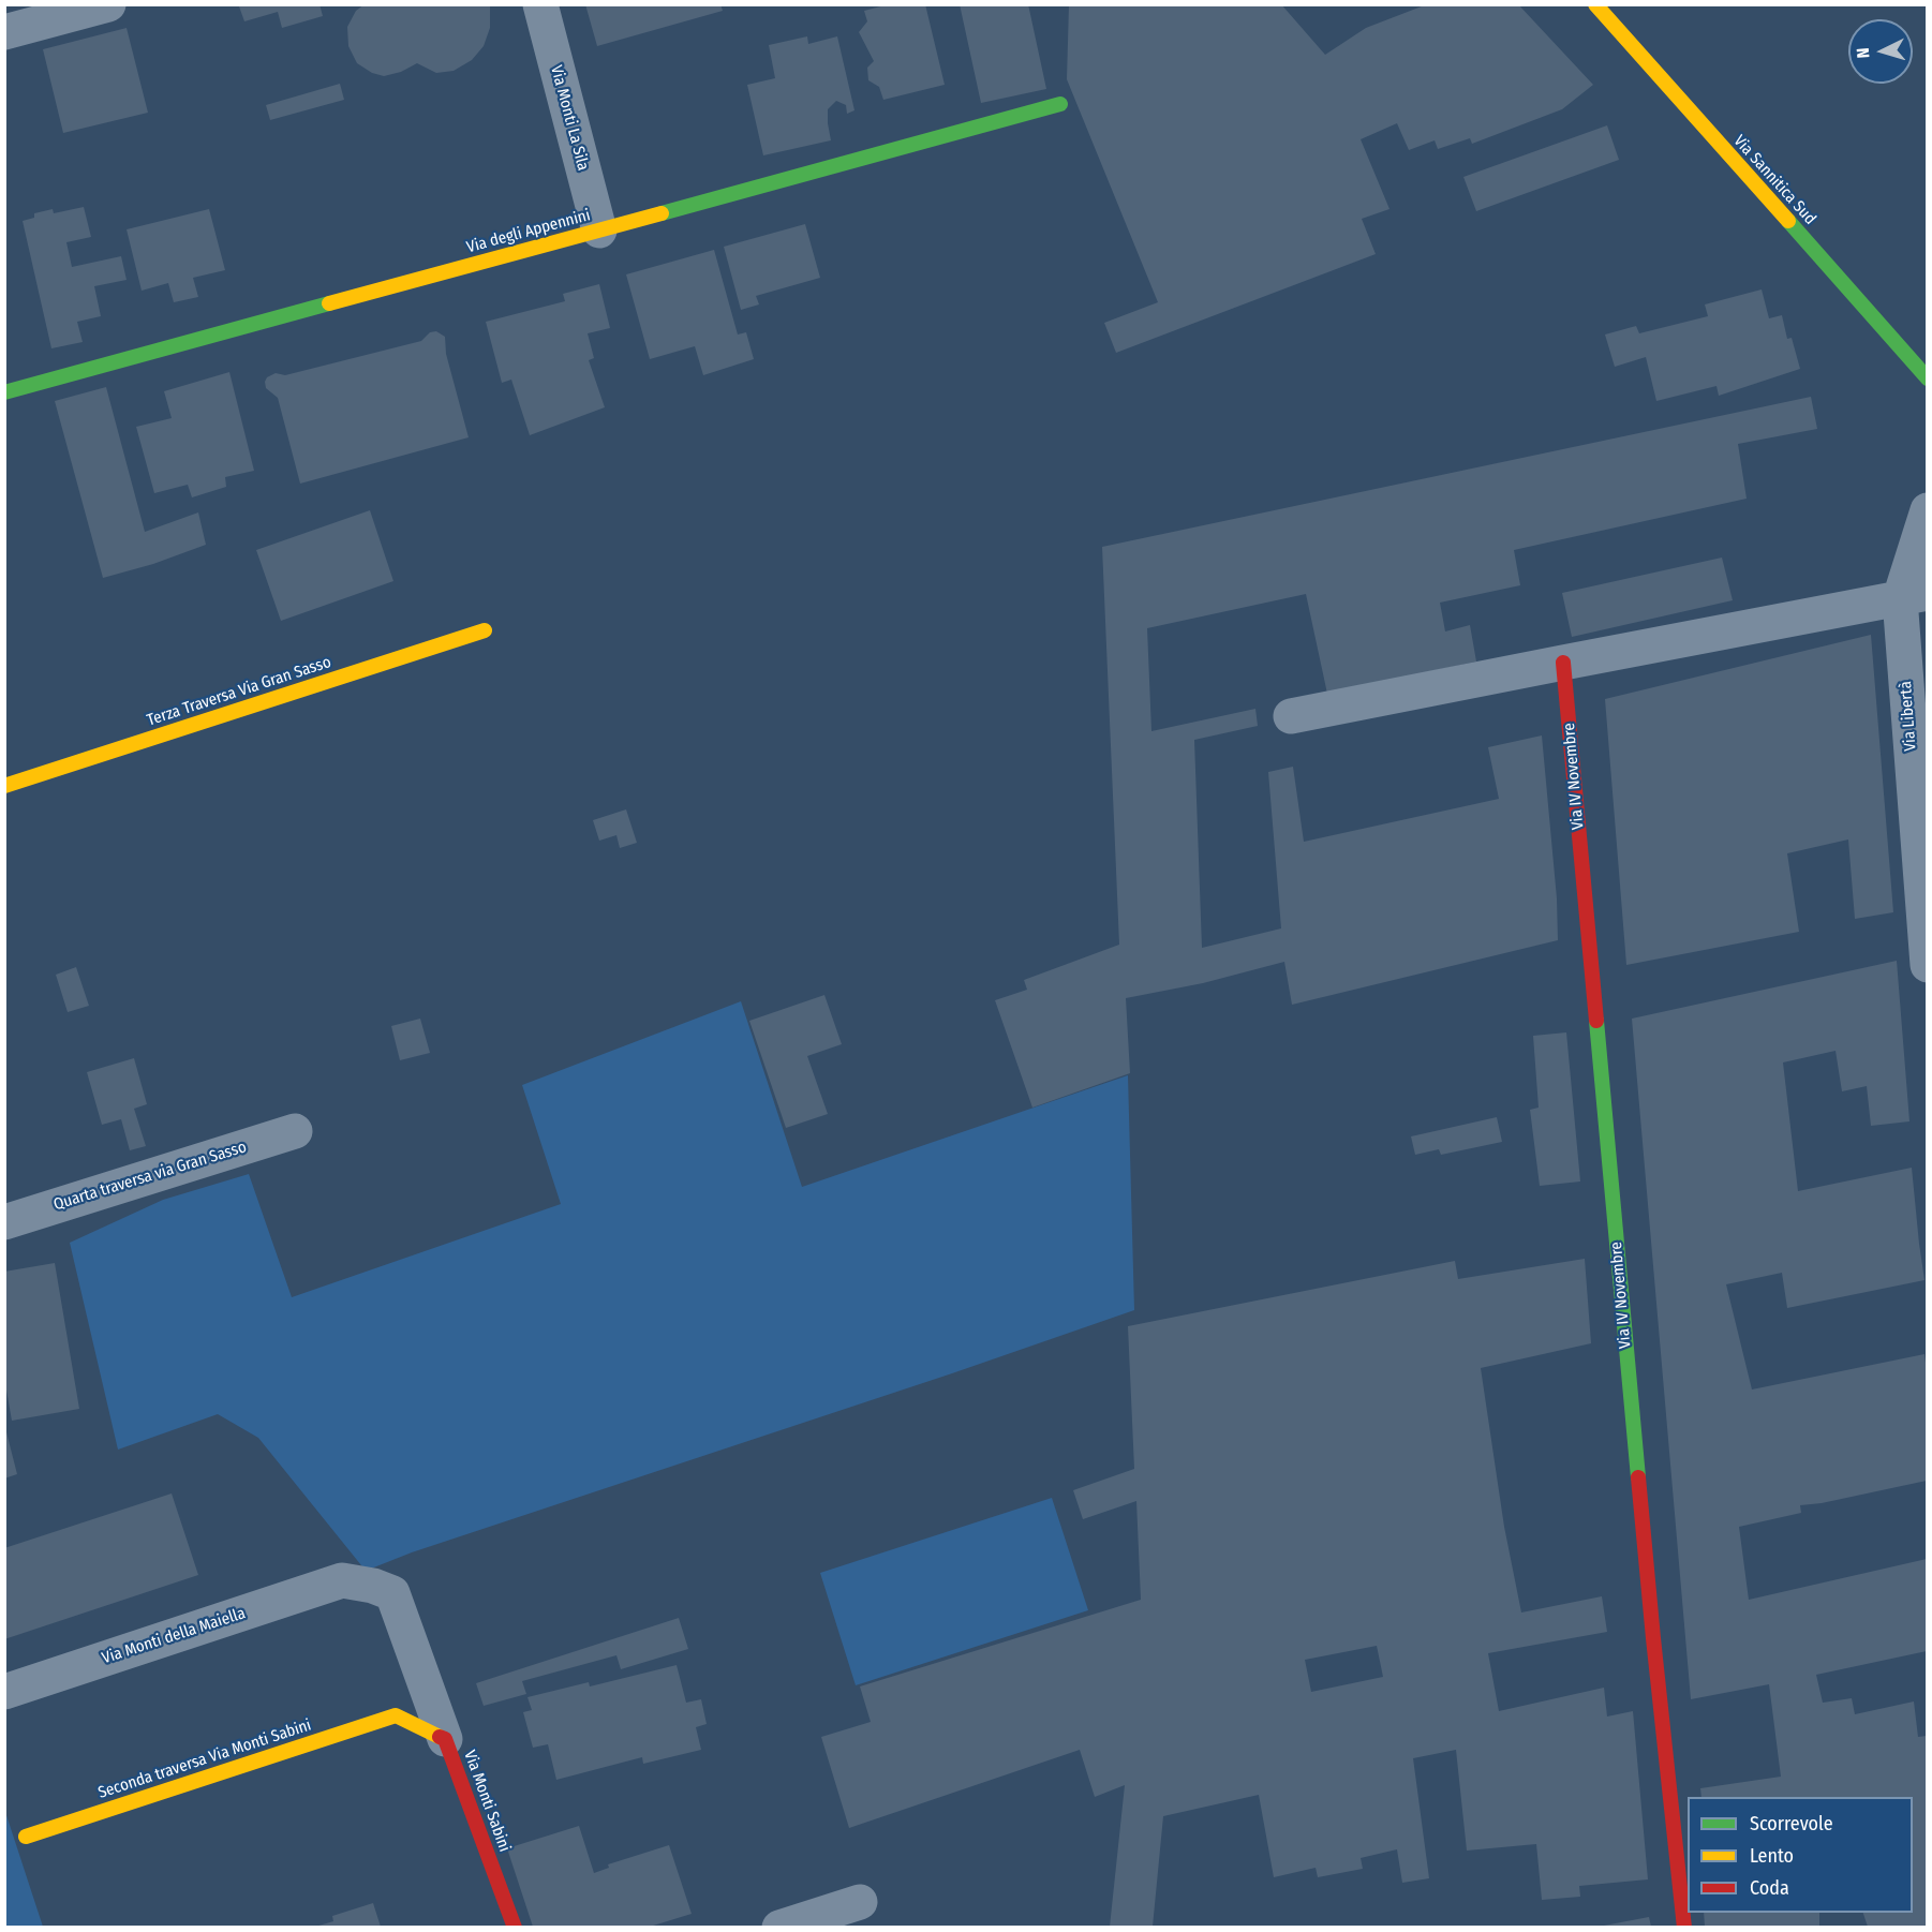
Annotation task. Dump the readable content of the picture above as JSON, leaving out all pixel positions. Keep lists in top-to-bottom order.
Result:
{
  "streets": {
    "street": [
      "Via Monti La Sila",
      "Via Sannitica Sud",
      "Via degli Appennini",
      "Terza Traversa Via Gran Sasso",
      "Via Libertà",
      "Via IV Novembre",
      "Quarta traversa via Gran Sasso",
      "Via Monti della Maiella",
      "Seconda traversa Via Monti Sabini",
      "Via Monti Sabini"
    ]
  },
  "crossings": [
    ["Via Monti La Sila", "Via degli Appennini"],
    ["Via Monti della Maiella", "Via Monti Sabini"],
    ["Seconda traversa Via Monti Sabini", "Via Monti Sabini"]
  ],
  "legend": ["Scorrevole", "Lento", "Coda"],
  "north": "left"
}
